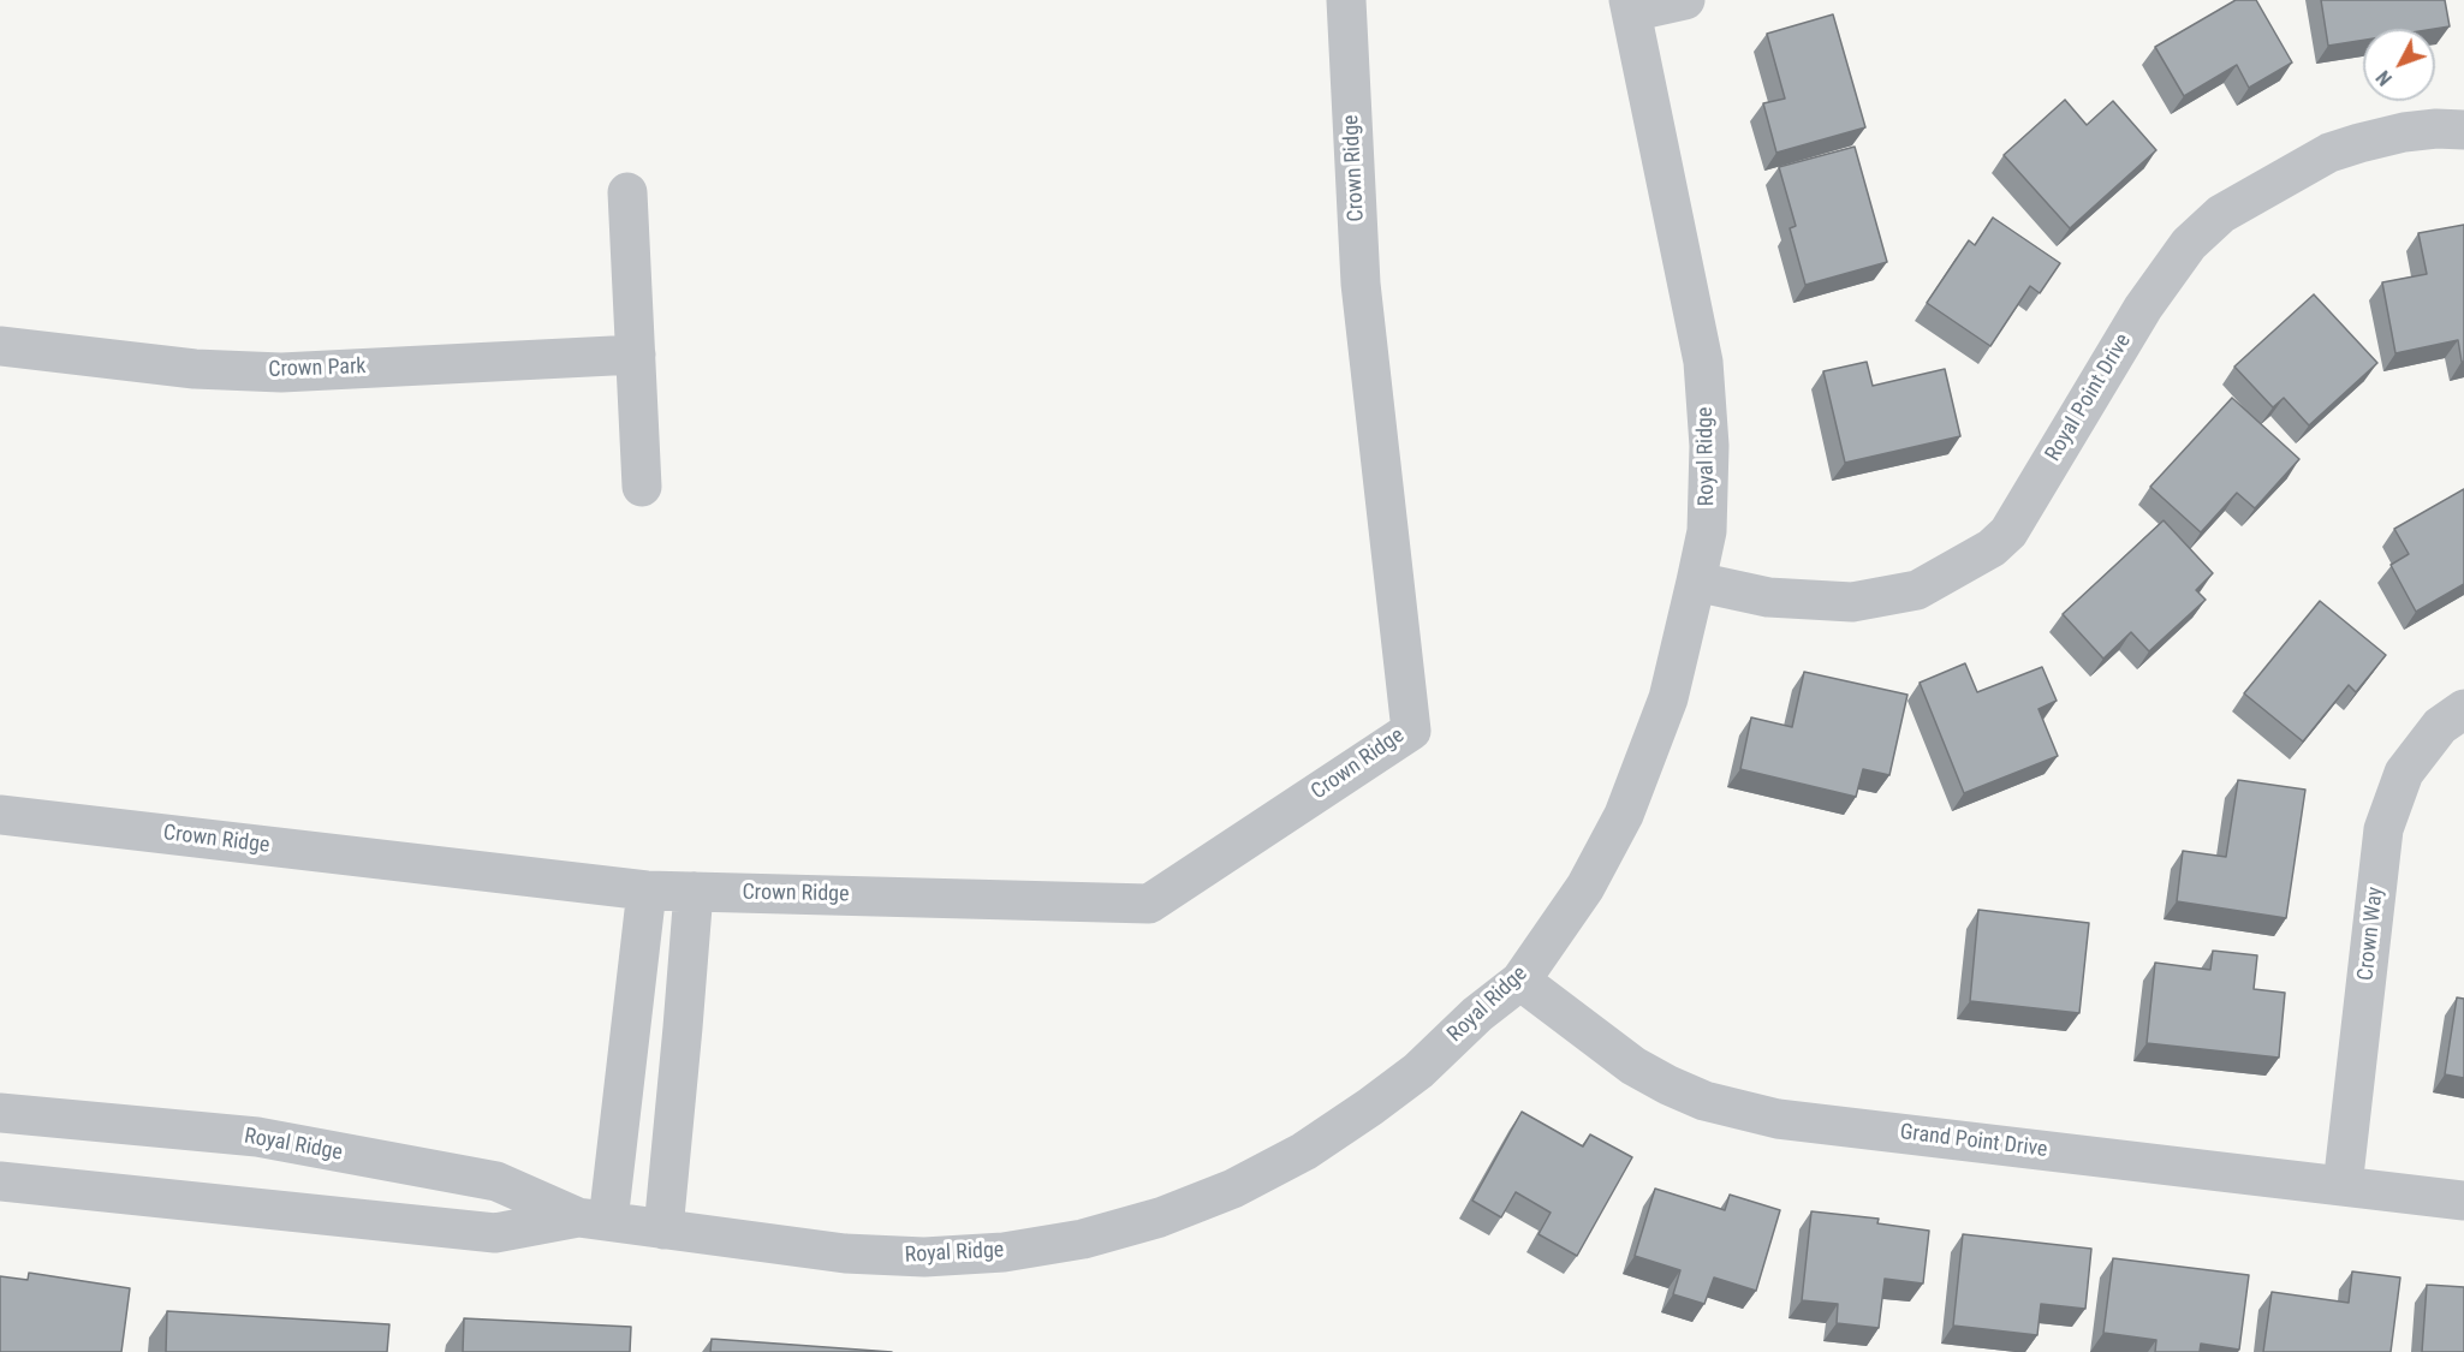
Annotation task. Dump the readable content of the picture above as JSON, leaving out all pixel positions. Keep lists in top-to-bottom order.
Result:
{
  "streets": {
    "street": [
      "Crown Ridge",
      "Crown Park",
      "Royal Point Drive",
      "Royal Ridge",
      "Crown Way",
      "Grand Point Drive"
    ]
  },
  "crossings": [
    ["Royal Point Drive", "Royal Ridge"],
    ["Royal Ridge", "Grand Point Drive"],
    ["Crown Way", "Grand Point Drive"]
  ],
  "north": "bottom left"
}
